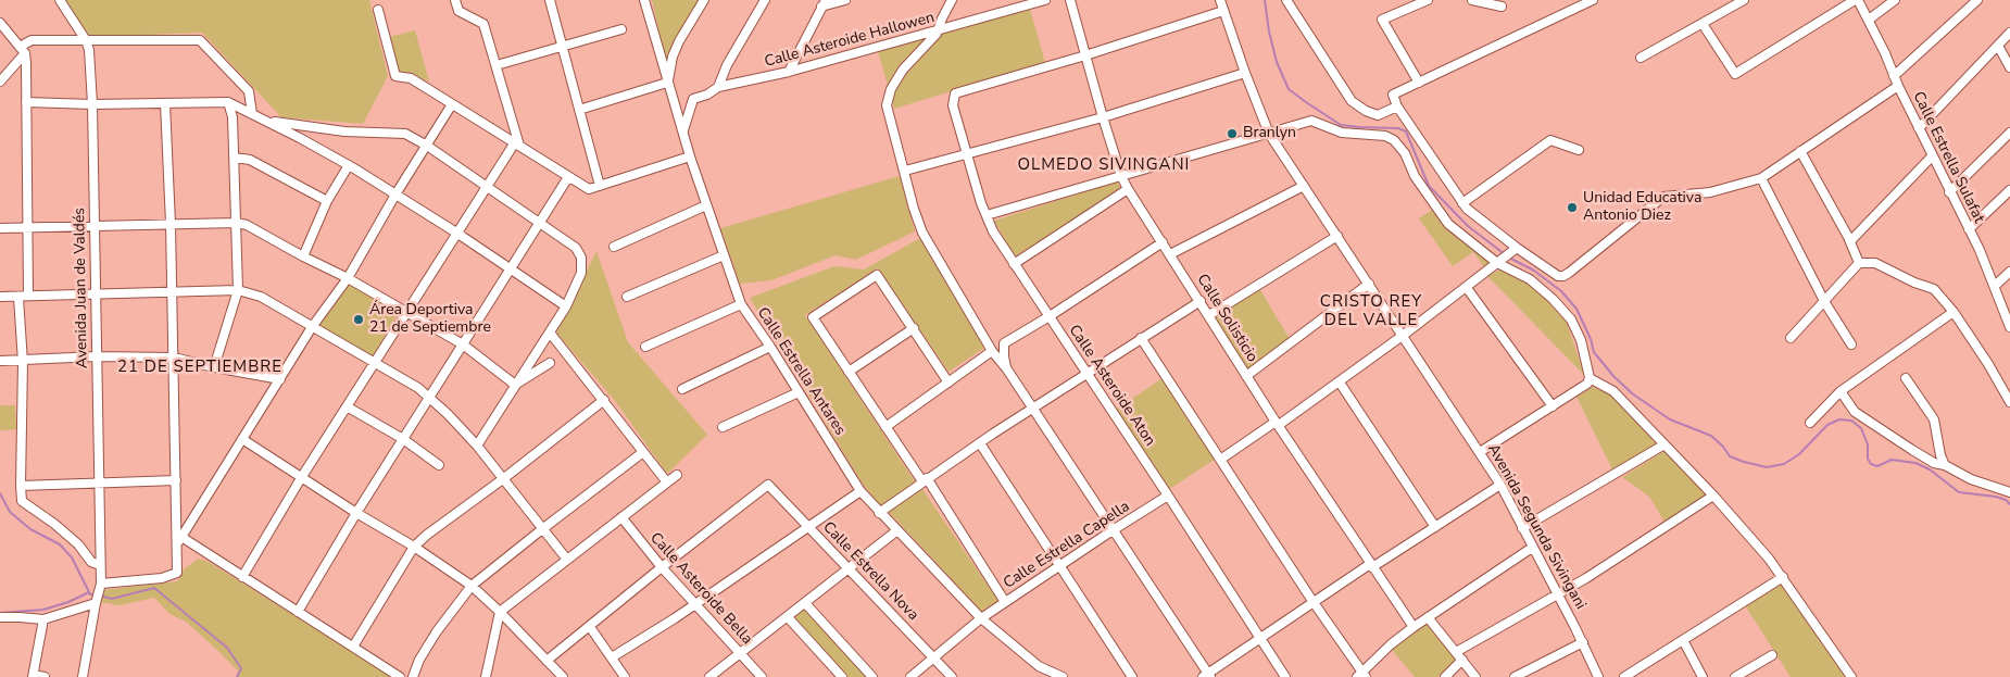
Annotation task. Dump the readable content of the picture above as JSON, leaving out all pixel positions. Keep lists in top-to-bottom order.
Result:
{
  "streets": {
    "street": [
      "Calle Asteroide Hallowen",
      "Calle Estrella Sulafat",
      "Avenida Juan de Valdés",
      "Calle Solisticio",
      "Calle Estrella Antares",
      "Calle Asteroide Aton",
      "Avenida Segunda Sivingani",
      "Calle Estrella Capella",
      "Calle Estrella Nova",
      "Calle Asteroide Bella"
    ]
  },
  "crossings": [
    ["Calle Asteroide Hallowen", "Calle Estrella Antares"],
    ["Calle Solisticio", "Calle Asteroide Aton"],
    ["Calle Estrella Antares", "Calle Estrella Capella"],
    ["Calle Asteroide Aton", "Calle Estrella Capella"],
    ["Calle Estrella Capella", "Calle Estrella Nova"],
    ["Calle Estrella Nova", "Calle Asteroide Bella"]
  ],
  "districts": ["OLMEDO SIVINGANI", "CRISTO REY DEL VALLE", "21 DE SEPTIEMBRE"],
  "places": ["Branlyn", "Unidad Educativa Antonio Diez", "Área Deportiva 21 de Septiembre"]
}
